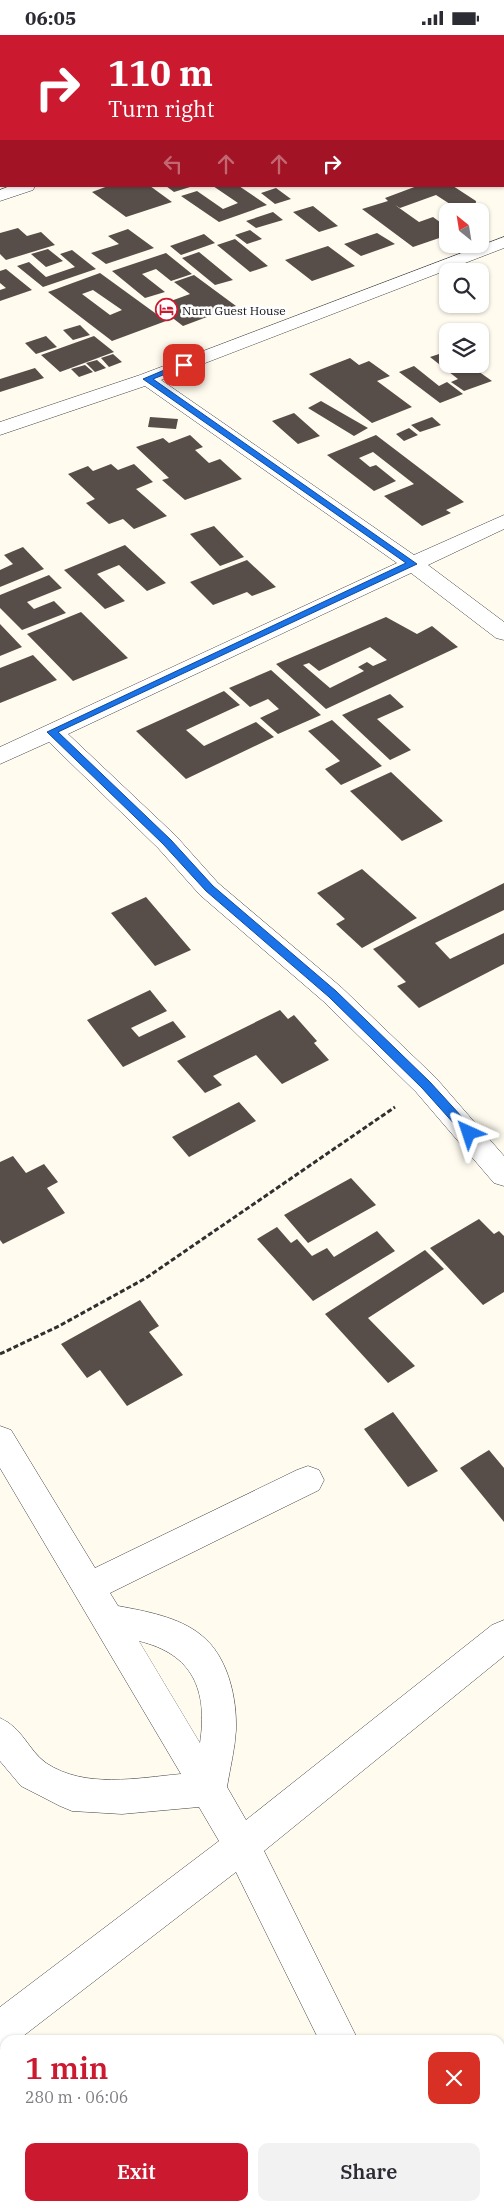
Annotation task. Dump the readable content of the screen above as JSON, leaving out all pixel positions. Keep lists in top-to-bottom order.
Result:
{
  "places": {
    "hotel": ["Nuru Guest House"]
  },
  "north": "top left",
  "page": {
    "status": "06:05",
    "turn": ["110 m", "Turn right"],
    "heading": ["1 min", "280 m · 06:06"],
    "buttons": ["Exit", "Share"]
  }
}
